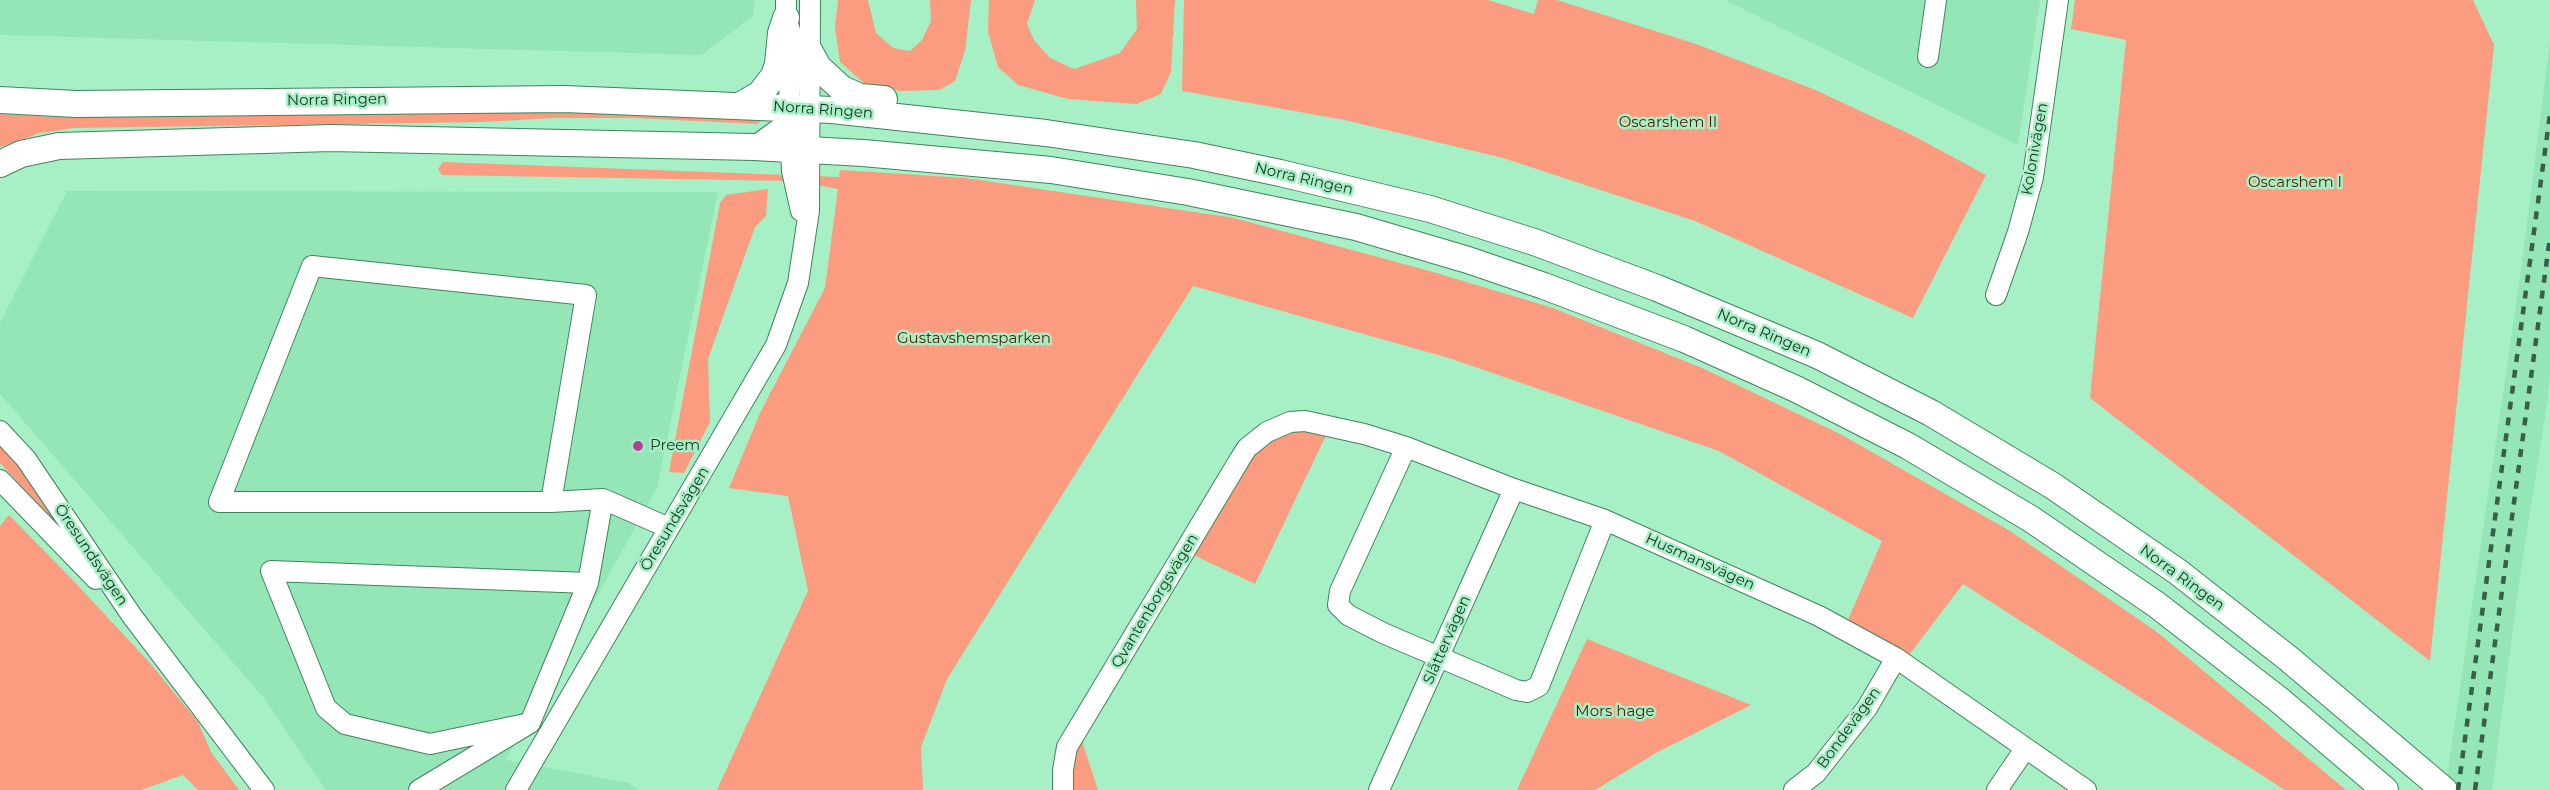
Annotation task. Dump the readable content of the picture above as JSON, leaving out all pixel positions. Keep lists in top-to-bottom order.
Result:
{
  "streets": {
    "main road": ["Norra Ringen"],
    "street": [
      "Kolonivägen",
      "Öresundsvägen",
      "Husmansvägen",
      "Qvantenborgsvägen",
      "Slåttervägen",
      "Bondevägen"
    ]
  },
  "crossings": [
    ["Norra Ringen", "Öresundsvägen"],
    ["Husmansvägen", "Qvantenborgsvägen"],
    ["Husmansvägen", "Slåttervägen"],
    ["Husmansvägen", "Bondevägen"]
  ],
  "parks": [
    "Oscarshem II",
    "Oscarshem I",
    "Gustavshemsparken",
    "Mors hage"
  ],
  "places": ["Preem"]
}
